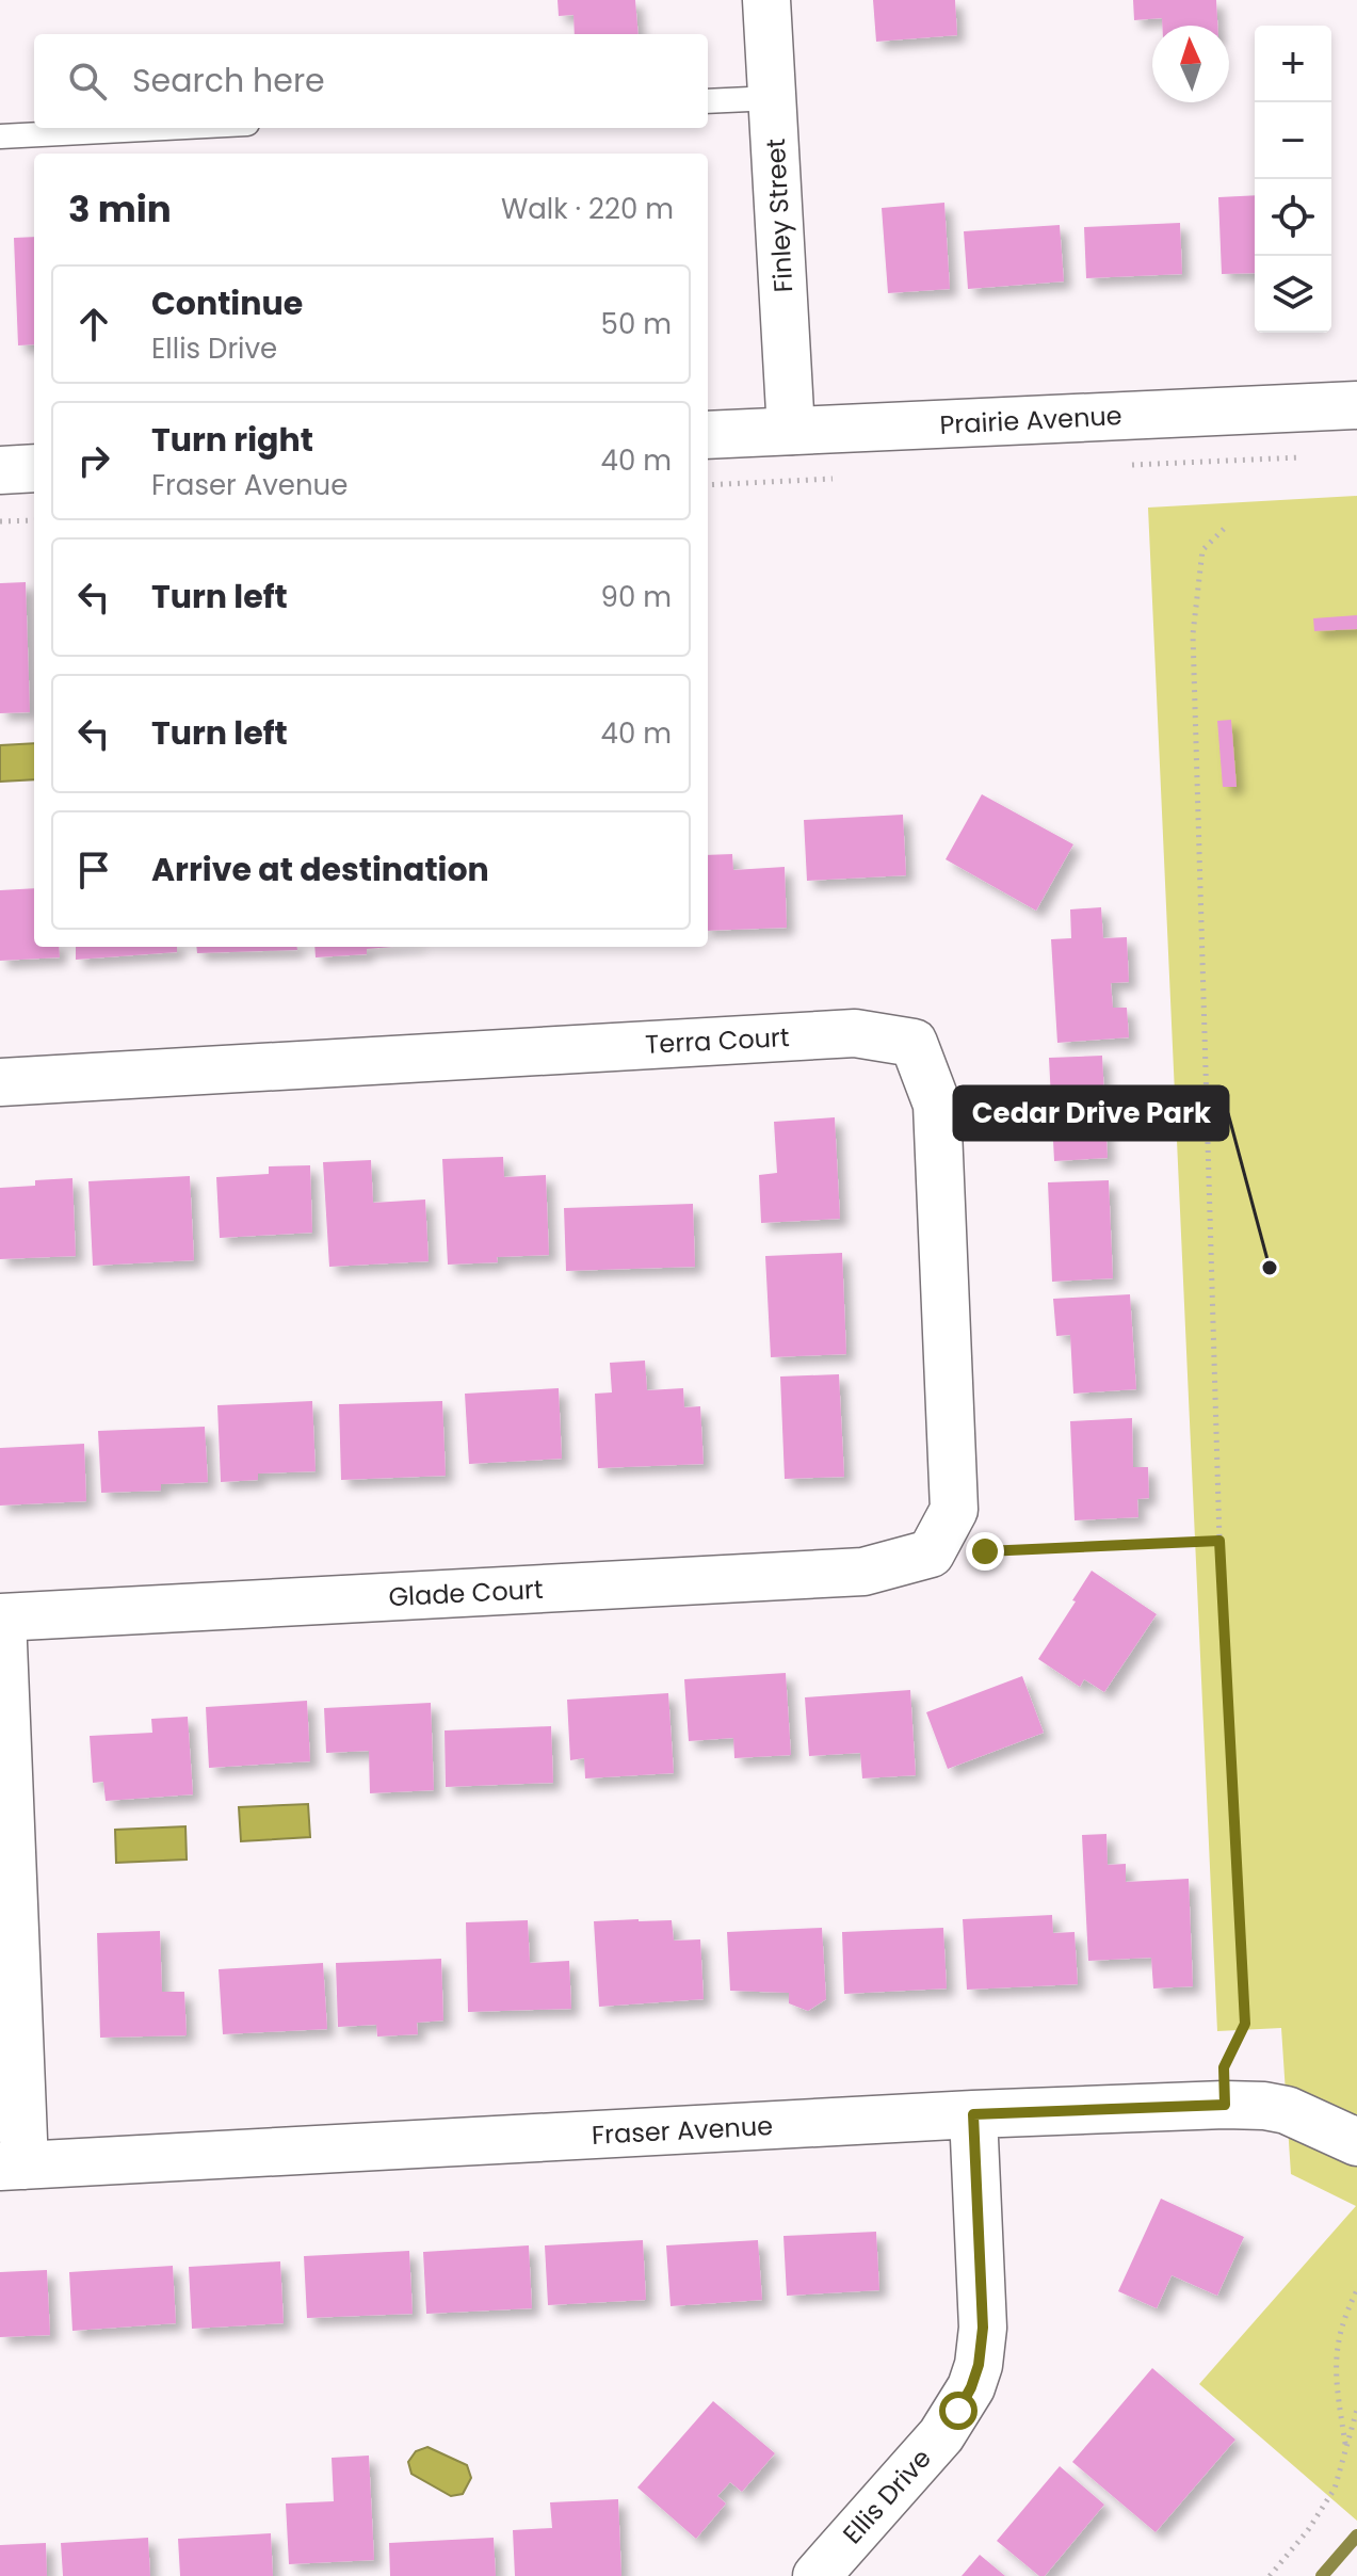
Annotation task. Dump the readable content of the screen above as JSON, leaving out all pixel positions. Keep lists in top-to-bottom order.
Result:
{
  "streets": {
    "street": [
      "Finley Street",
      "Prairie Avenue",
      "Terra Court",
      "Glade Court",
      "Fraser Avenue",
      "Ellis Drive"
    ]
  },
  "crossings": [
    ["Finley Street", "Prairie Avenue"],
    ["Terra Court", "Glade Court"],
    ["Fraser Avenue", "Ellis Drive"]
  ],
  "places": ["Cedar Drive Park"],
  "north": "top",
  "page": {
    "map_buttons": ["+", "−"],
    "search": "Search here",
    "heading": ["3 min", "Walk · 220 m"],
    "list": [
      ["Continue", "Ellis Drive", "50 m"],
      ["Turn right", "Fraser Avenue", "40 m"],
      ["Turn left", "90 m"],
      ["Turn left", "40 m"],
      "Arrive at destination"
    ]
  }
}
